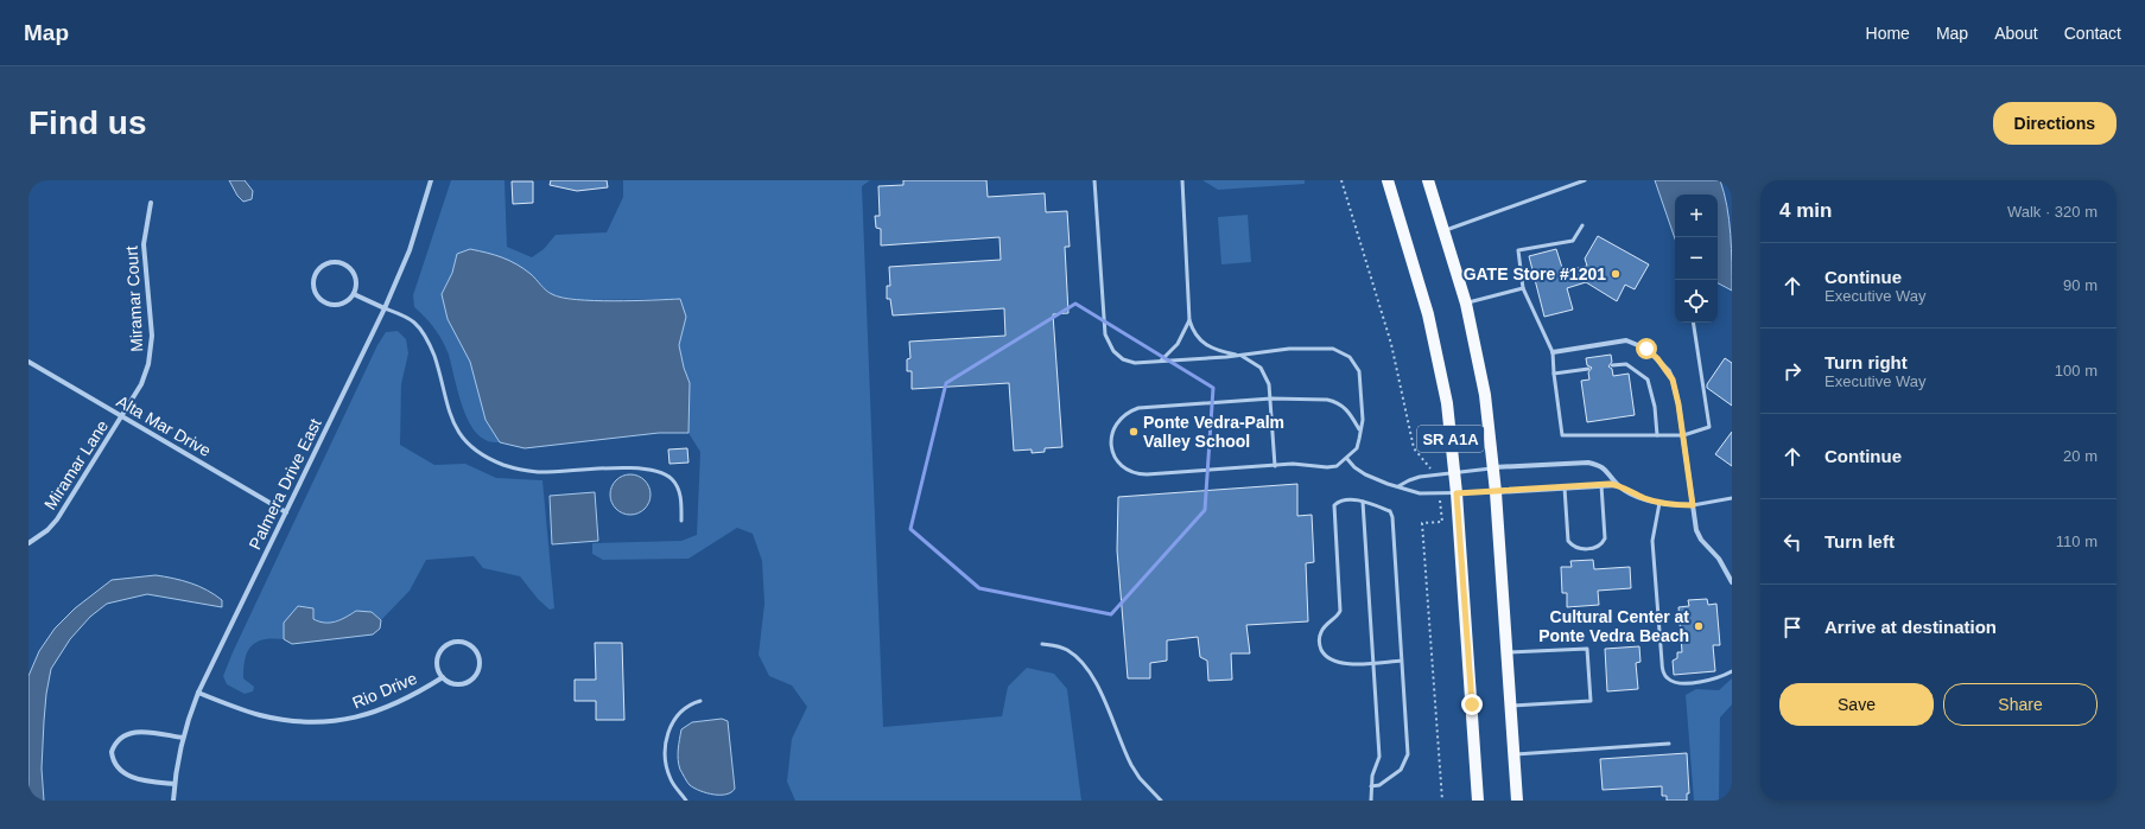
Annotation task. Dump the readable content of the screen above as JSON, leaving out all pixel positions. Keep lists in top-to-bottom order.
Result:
{
  "streets": {
    "main road": ["SR A1A"],
    "street": [
      "Miramar Court",
      "Alta Mar Drive",
      "Miramar Lane",
      "Palmera Drive East",
      "Rio Drive"
    ]
  },
  "crossings": [
    ["Miramar Court", "Alta Mar Drive"],
    ["Miramar Court", "Miramar Lane"],
    ["Alta Mar Drive", "Miramar Lane"],
    ["Alta Mar Drive", "Palmera Drive East"],
    ["Palmera Drive East", "Rio Drive"]
  ],
  "places": ["GATE Store #1201", "Ponte Vedra-Palm Valley School", "Cultural Center at Ponte Vedra Beach"],
  "page": {
    "header": "Map",
    "nav": [
      "Home",
      "Map",
      "About",
      "Contact"
    ],
    "buttons": [
      "Directions",
      ["Save", "Share"]
    ],
    "title": "Find us",
    "heading": ["4 min", "Walk · 320 m"],
    "map_buttons": ["+", "−"],
    "list": [
      ["Continue", "Executive Way", "90 m"],
      ["Turn right", "Executive Way", "100 m"],
      ["Continue", "20 m"],
      ["Turn left", "110 m"],
      "Arrive at destination"
    ]
  }
}
